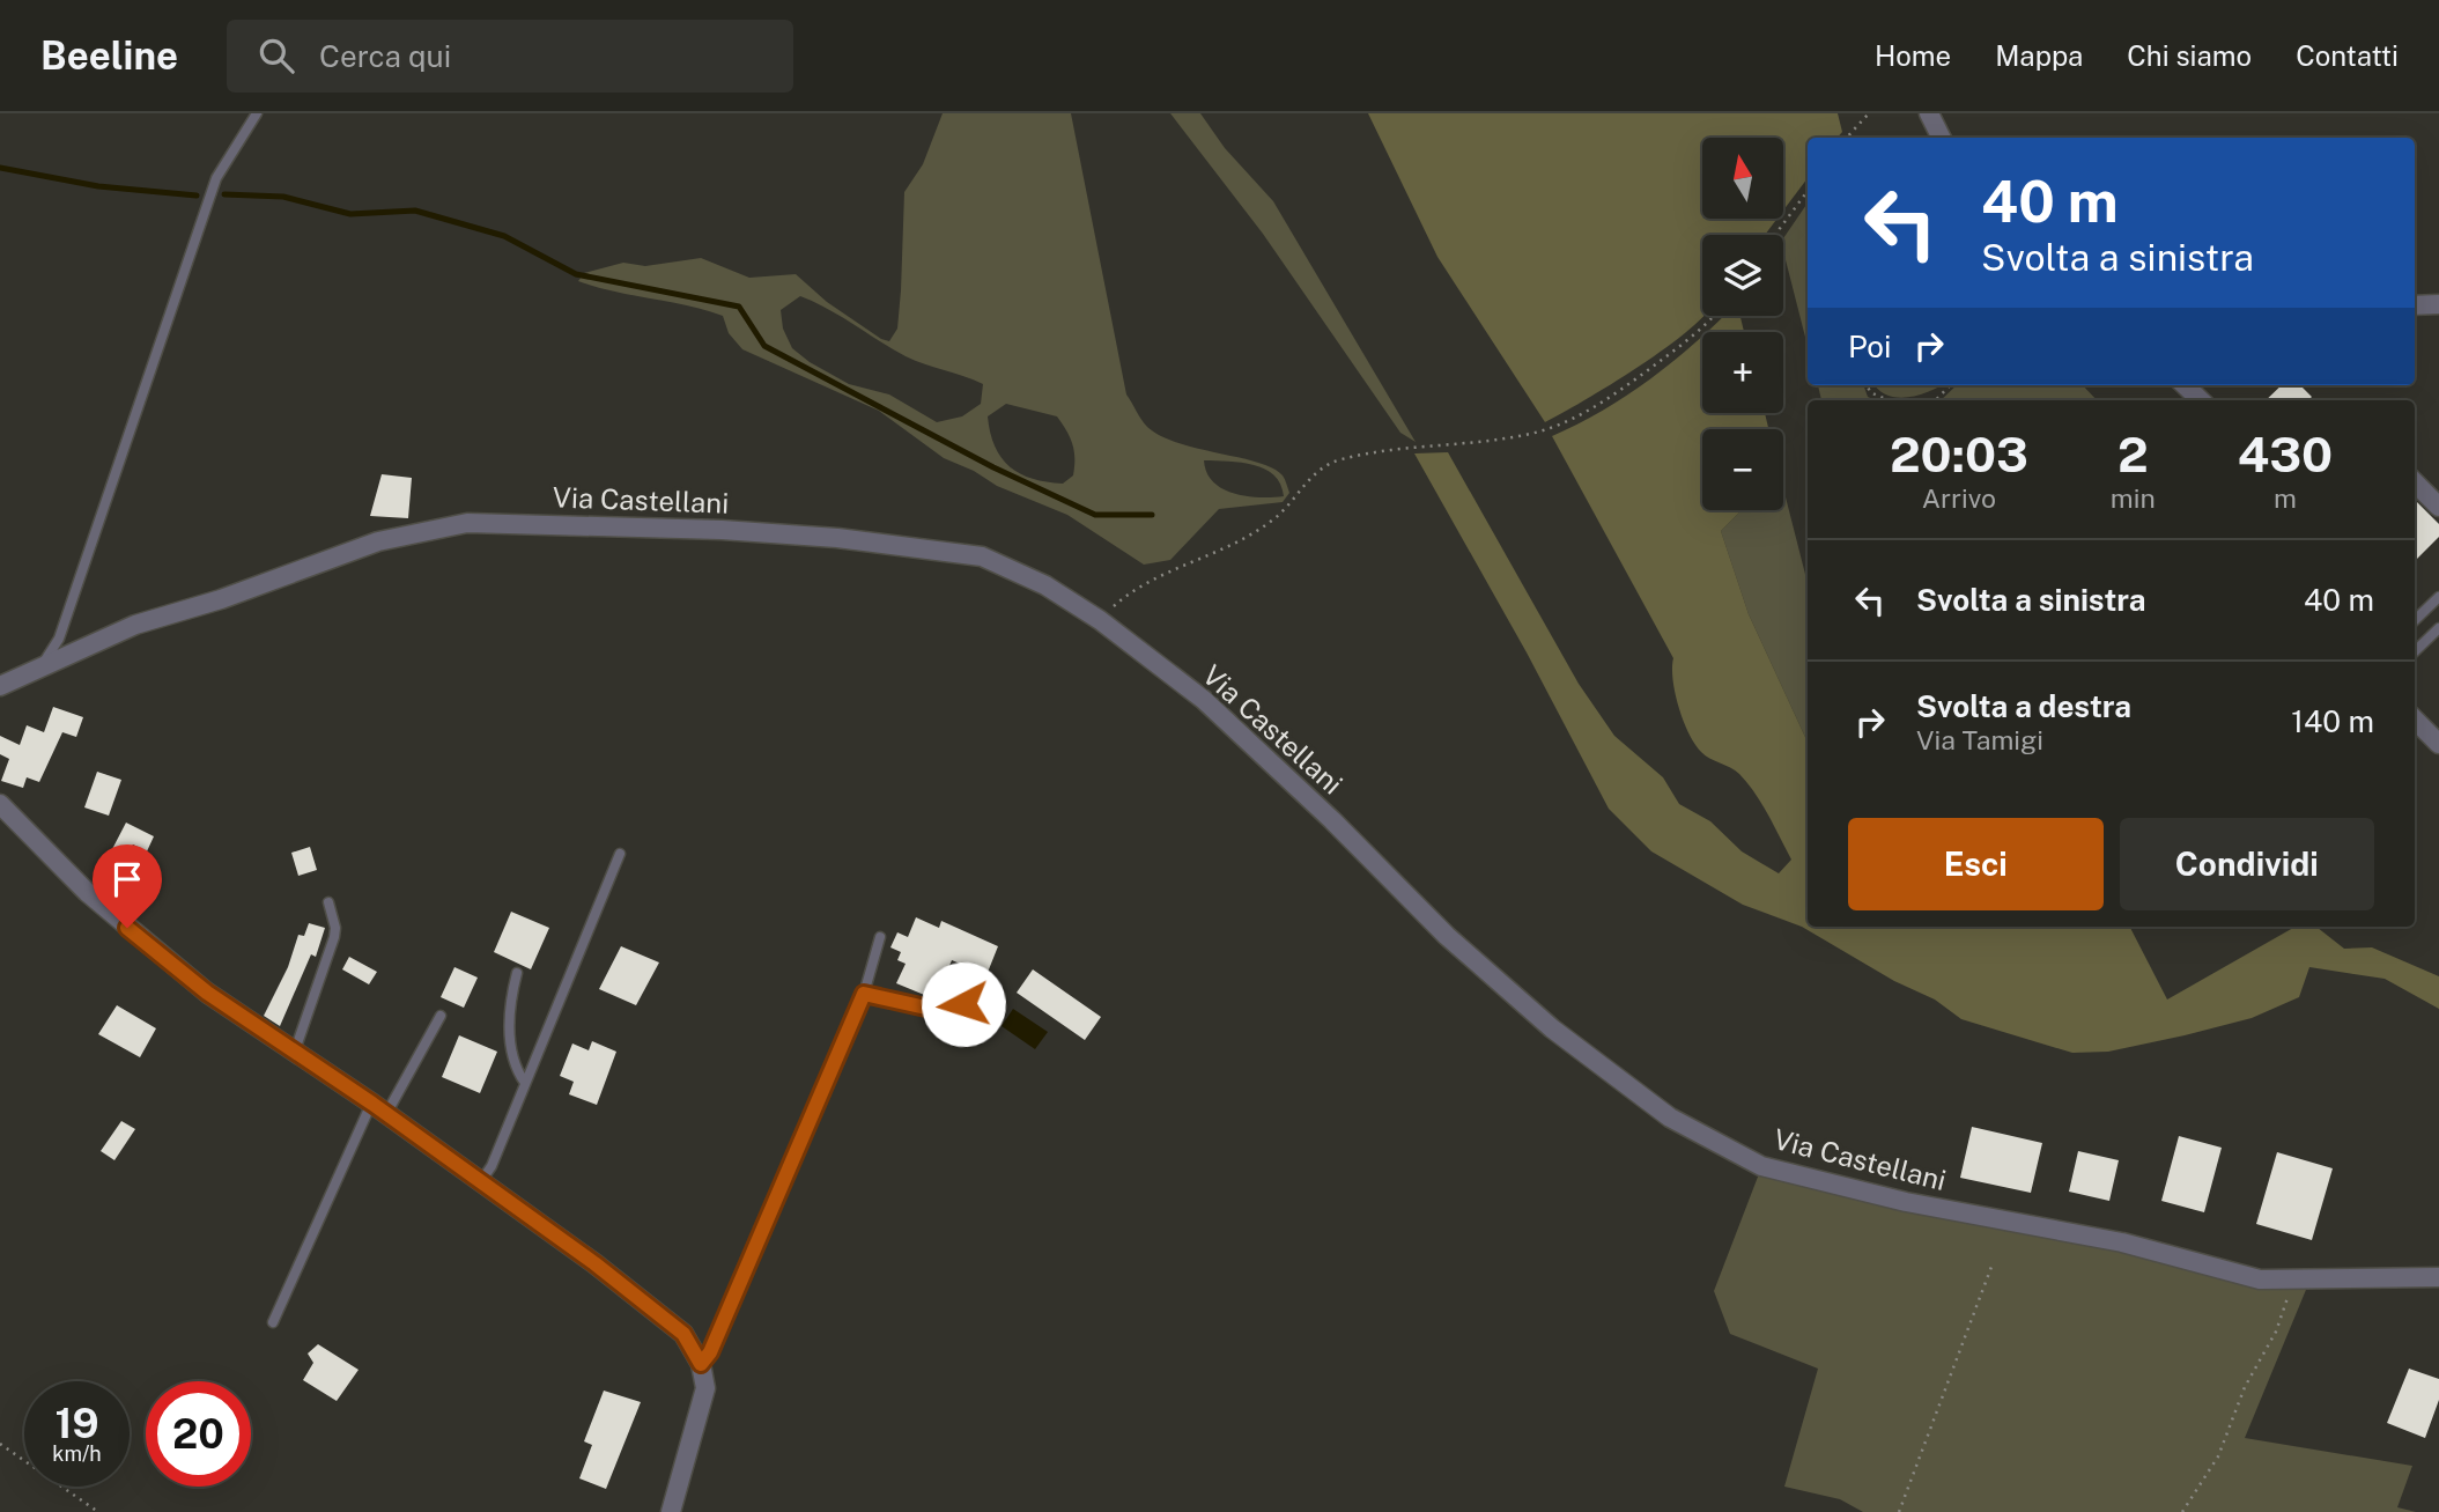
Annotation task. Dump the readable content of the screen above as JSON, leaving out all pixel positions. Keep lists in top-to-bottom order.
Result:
{
  "streets": {
    "street": ["Via Castellani"]
  },
  "north": "top",
  "page": {
    "header": "Beeline",
    "search": "Cerca qui",
    "nav": [
      "Home",
      "Mappa",
      "Chi siamo",
      "Contatti"
    ],
    "map_buttons": ["+", "−"],
    "turn": ["40 m", "Svolta a sinistra"],
    "then": "Poi",
    "eta": [
      "20:03",
      "Arrivo",
      "2",
      "min",
      "430",
      "m"
    ],
    "list": [
      {
        "name": "Svolta a sinistra",
        "value": "40 m"
      },
      {
        "name": "Svolta a destra",
        "note": "Via Tamigi",
        "value": "140 m"
      }
    ],
    "buttons": ["Esci", "Condividi"],
    "speed": "19 km/h",
    "limit": "20"
  }
}
